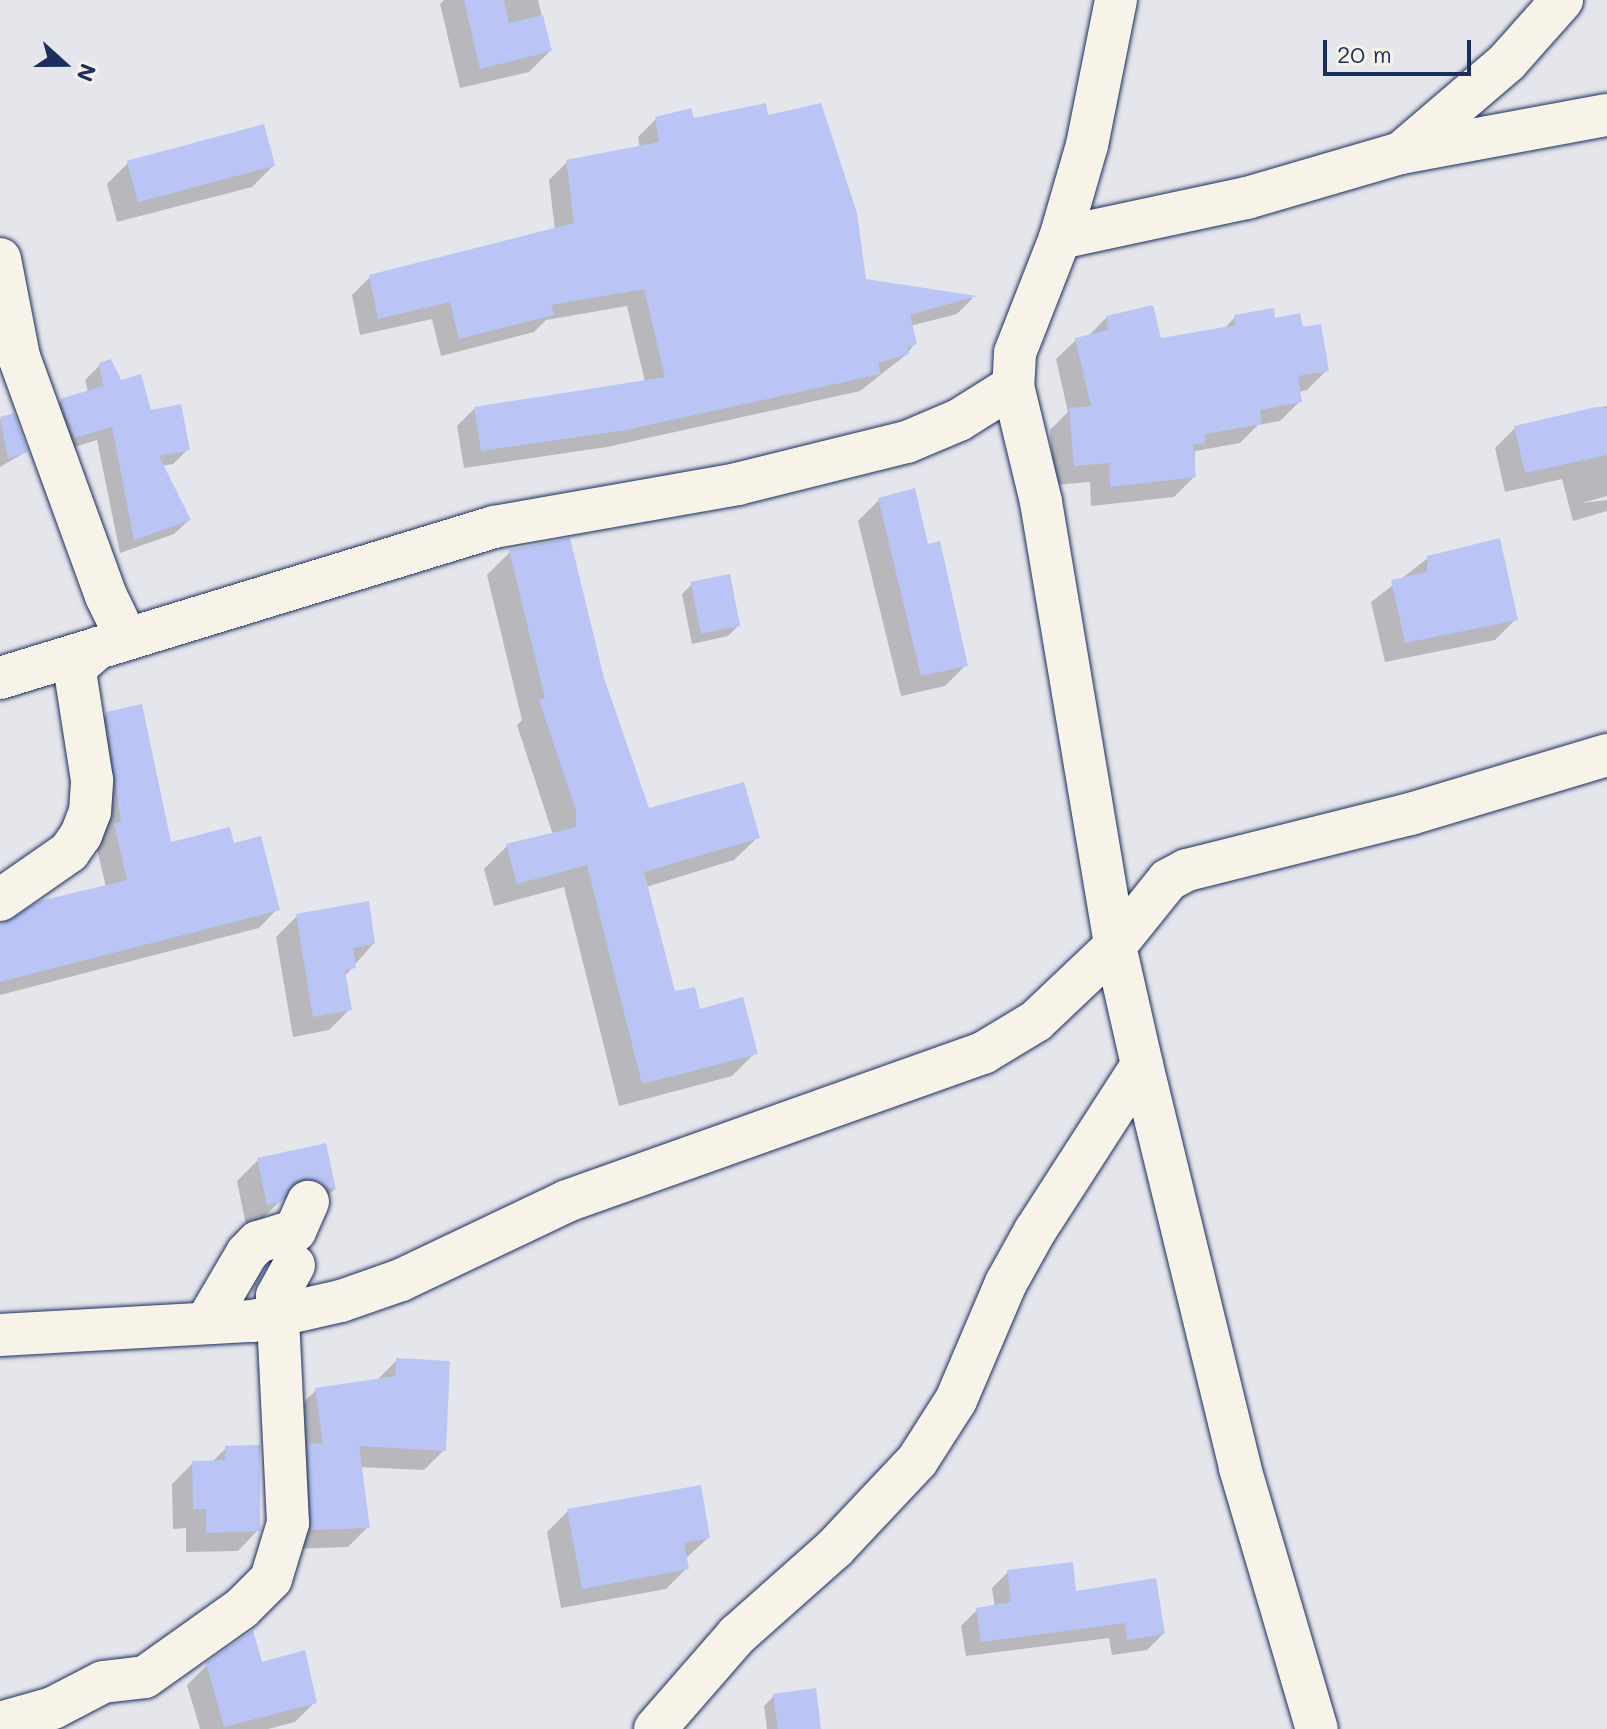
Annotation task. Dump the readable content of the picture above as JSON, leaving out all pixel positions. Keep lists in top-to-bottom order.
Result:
{
  "scale_bar": "20 m",
  "north": "right"
}
